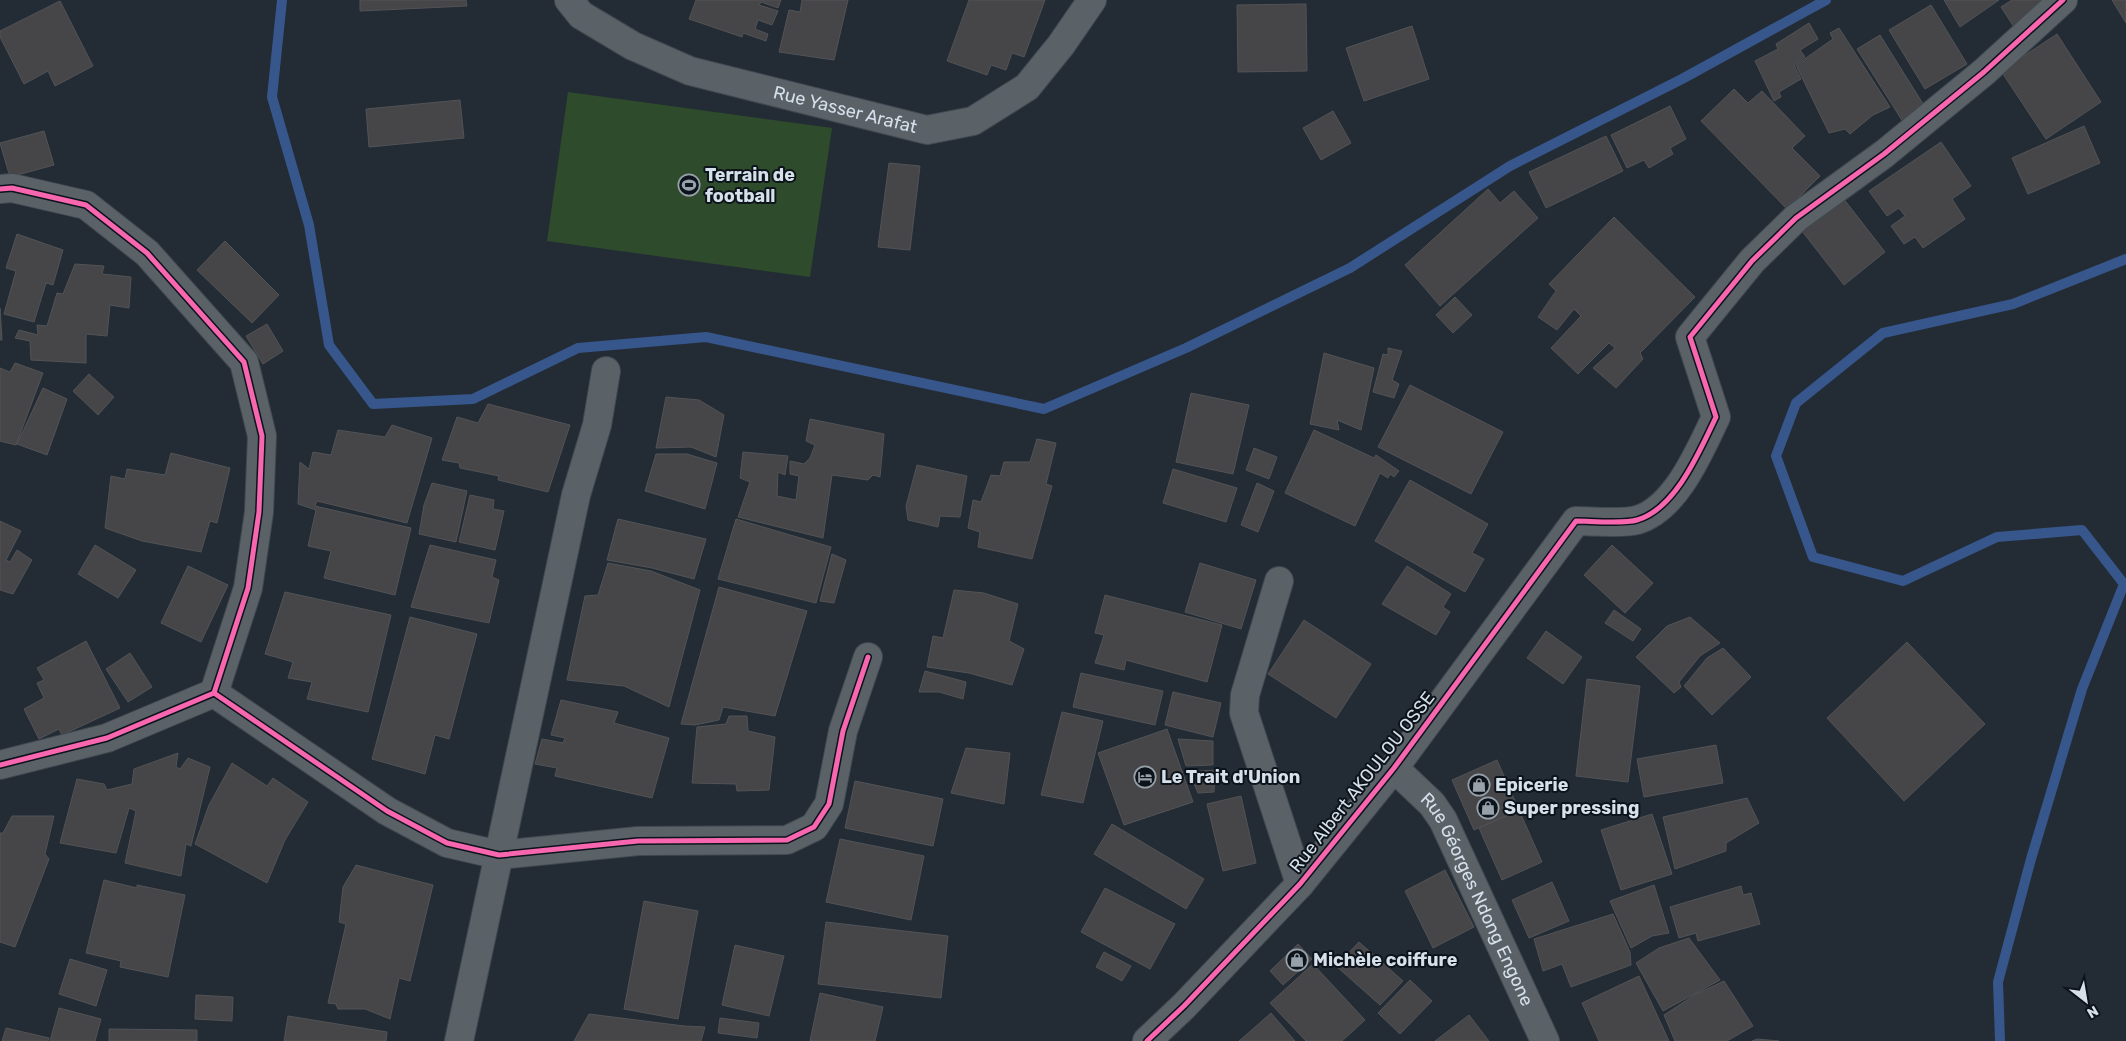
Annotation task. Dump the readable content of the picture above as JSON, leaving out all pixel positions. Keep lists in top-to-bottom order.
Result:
{
  "streets": {
    "street": ["Rue Yasser Arafat", "Rue Albert AKOULOU OSSE", "Rue Géorges Ndong Engone"]
  },
  "crossings": [
    ["Rue Albert AKOULOU OSSE", "Rue Géorges Ndong Engone"]
  ],
  "places": {
    "sports": ["Terrain de football"],
    "hotel": ["Le Trait d'Union"],
    "shop": ["Epicerie", "Super pressing", "Michèle coiffure"]
  },
  "north": "bottom right"
}
